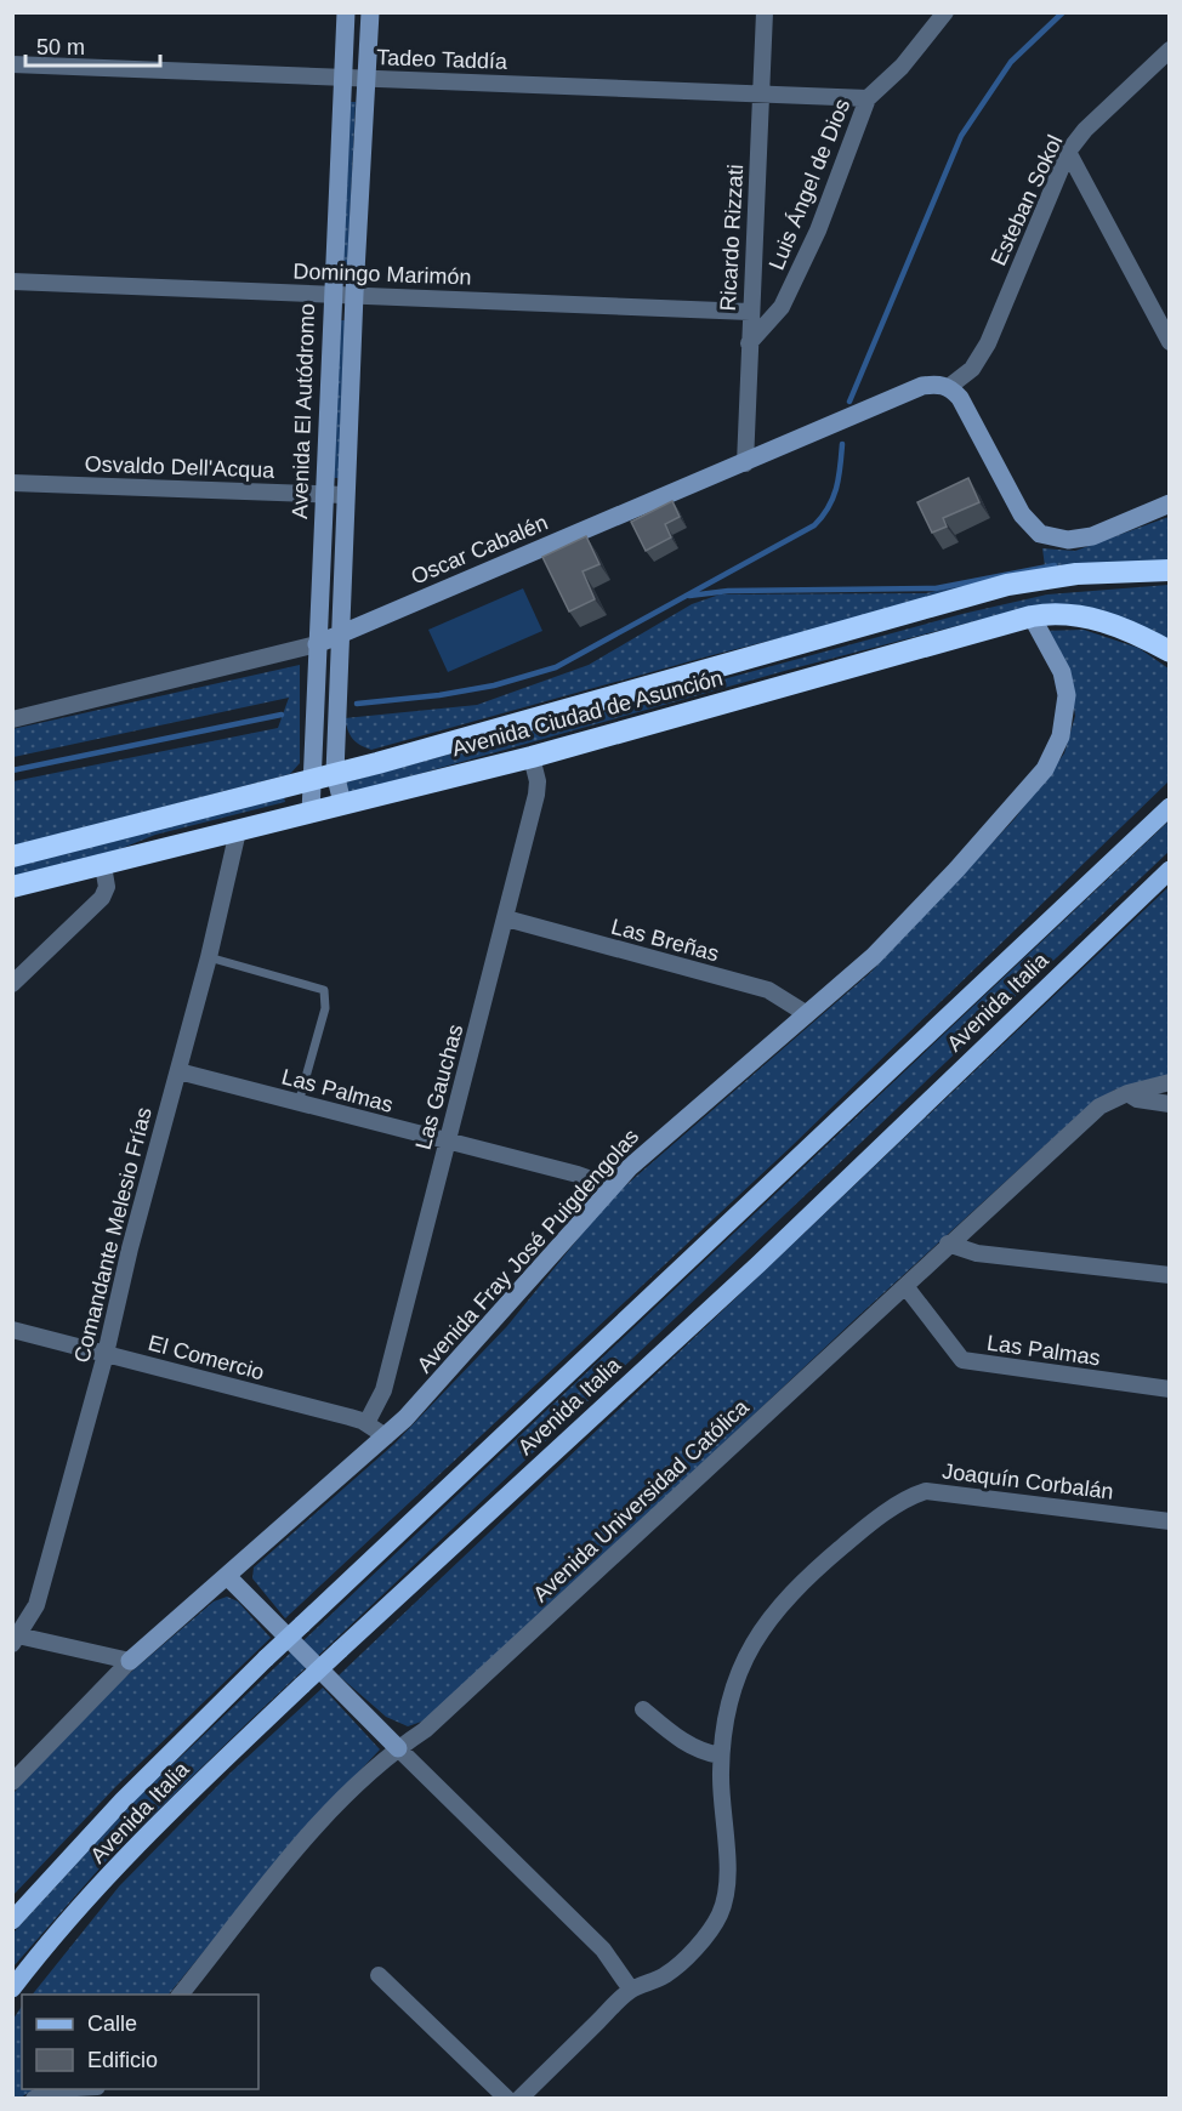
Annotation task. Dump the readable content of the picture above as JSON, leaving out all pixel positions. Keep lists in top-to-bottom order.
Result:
{
  "streets": {
    "highway": ["Avenida Ciudad de Asunción"],
    "main road": ["Avenida Italia"],
    "street": [
      "Tadeo Taddía",
      "Luis Ángel de Dios",
      "Esteban Sokol",
      "Ricardo Rizzati",
      "Domingo Marimón",
      "Avenida El Autódromo",
      "Osvaldo Dell'Acqua",
      "Oscar Cabalén",
      "Las Breñas",
      "Las Gauchas",
      "Las Palmas",
      "Comandante Melesio Frías",
      "Avenida Fray José Puigdengolas",
      "El Comercio",
      "Joaquín Corbalán",
      "Avenida Universidad Católica"
    ]
  },
  "crossings": [
    ["Tadeo Taddía", "Luis Ángel de Dios"],
    ["Tadeo Taddía", "Ricardo Rizzati"],
    ["Tadeo Taddía", "Avenida El Autódromo"],
    ["Luis Ángel de Dios", "Ricardo Rizzati"],
    ["Esteban Sokol", "Oscar Cabalén"],
    ["Ricardo Rizzati", "Domingo Marimón"],
    ["Ricardo Rizzati", "Oscar Cabalén"],
    ["Domingo Marimón", "Avenida El Autódromo"],
    ["Avenida El Autódromo", "Osvaldo Dell'Acqua"],
    ["Avenida El Autódromo", "Oscar Cabalén"],
    ["Avenida El Autódromo", "Avenida Ciudad de Asunción"],
    ["Avenida Ciudad de Asunción", "Las Gauchas"],
    ["Avenida Ciudad de Asunción", "Comandante Melesio Frías"],
    ["Avenida Ciudad de Asunción", "Avenida Fray José Puigdengolas"],
    ["Las Breñas", "Las Gauchas"],
    ["Las Breñas", "Avenida Fray José Puigdengolas"],
    ["Las Gauchas", "Las Palmas"],
    ["Las Gauchas", "El Comercio"],
    ["Las Palmas", "Comandante Melesio Frías"],
    ["Las Palmas", "Avenida Fray José Puigdengolas"],
    ["Las Palmas", "Avenida Universidad Católica"],
    ["Comandante Melesio Frías", "El Comercio"],
    ["Avenida Fray José Puigdengolas", "El Comercio"]
  ],
  "legend": ["Calle", "Edificio"],
  "scale_bar": "50 m"
}
